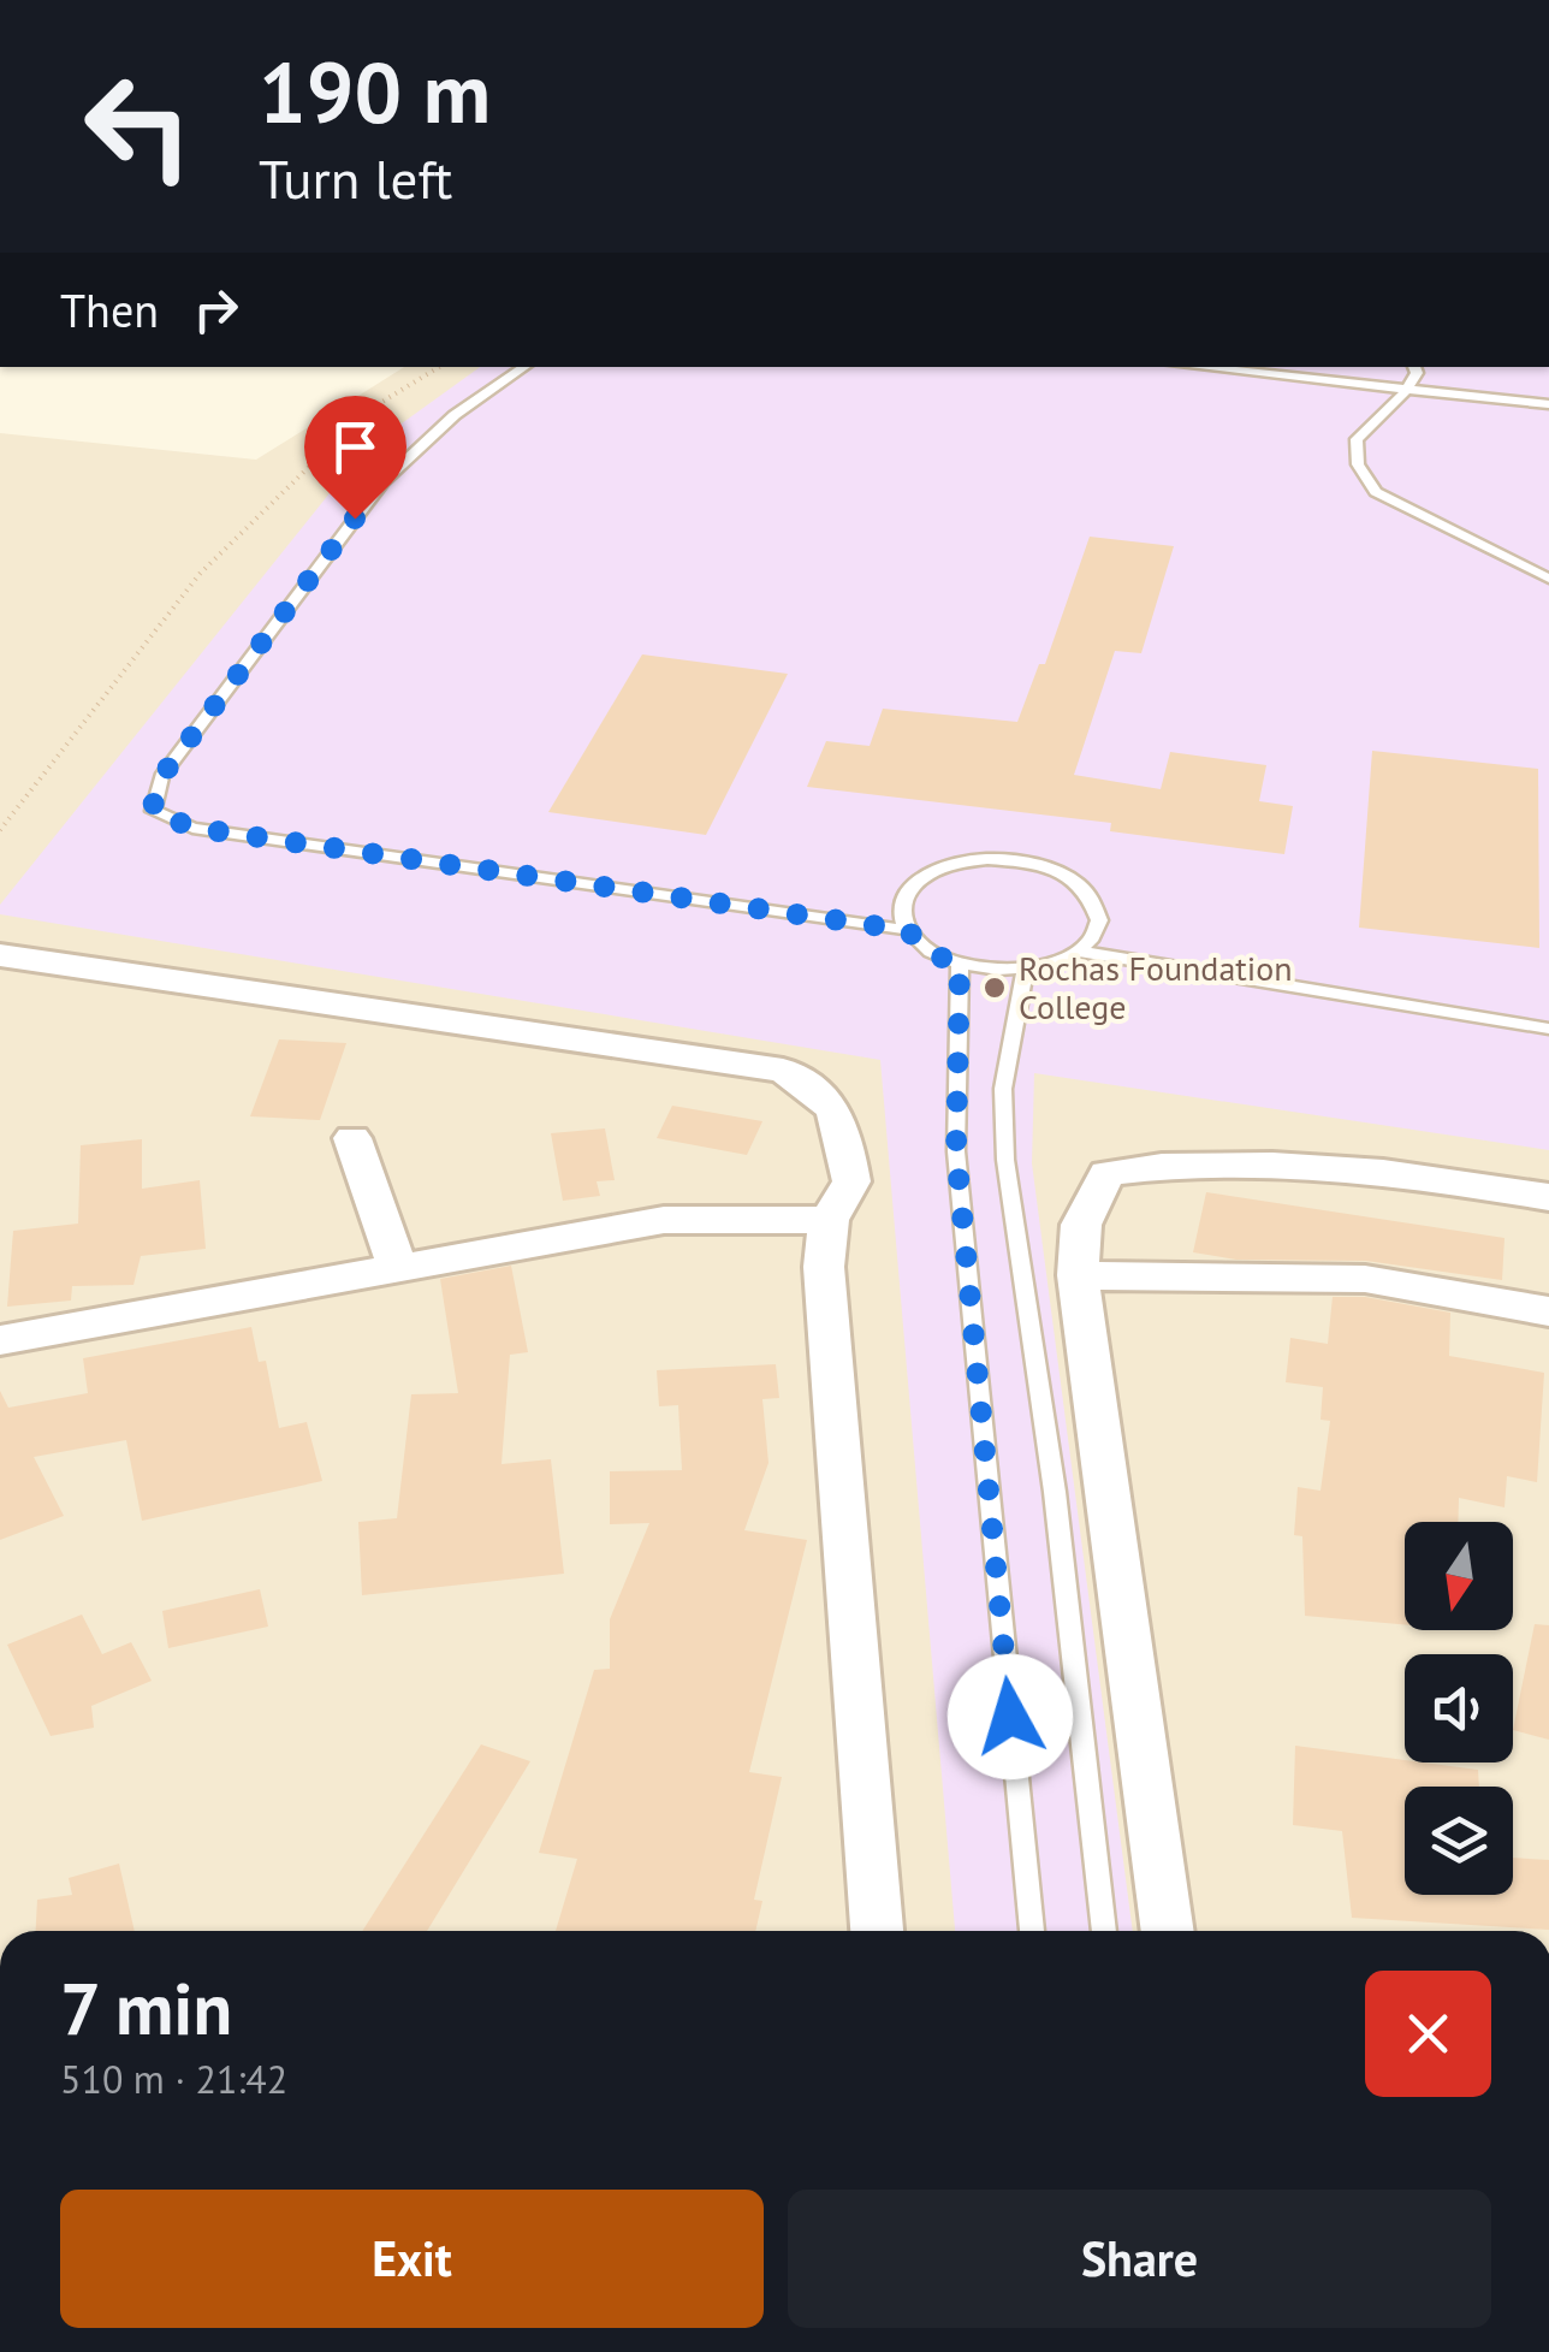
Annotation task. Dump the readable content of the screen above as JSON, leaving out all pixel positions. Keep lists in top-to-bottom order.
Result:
{
  "places": ["Rochas Foundation College"],
  "north": "bottom",
  "page": {
    "turn": ["190 m", "Turn left"],
    "then": "Then",
    "heading": ["7 min", "510 m · 21:42"],
    "buttons": ["Exit", "Share"]
  }
}
